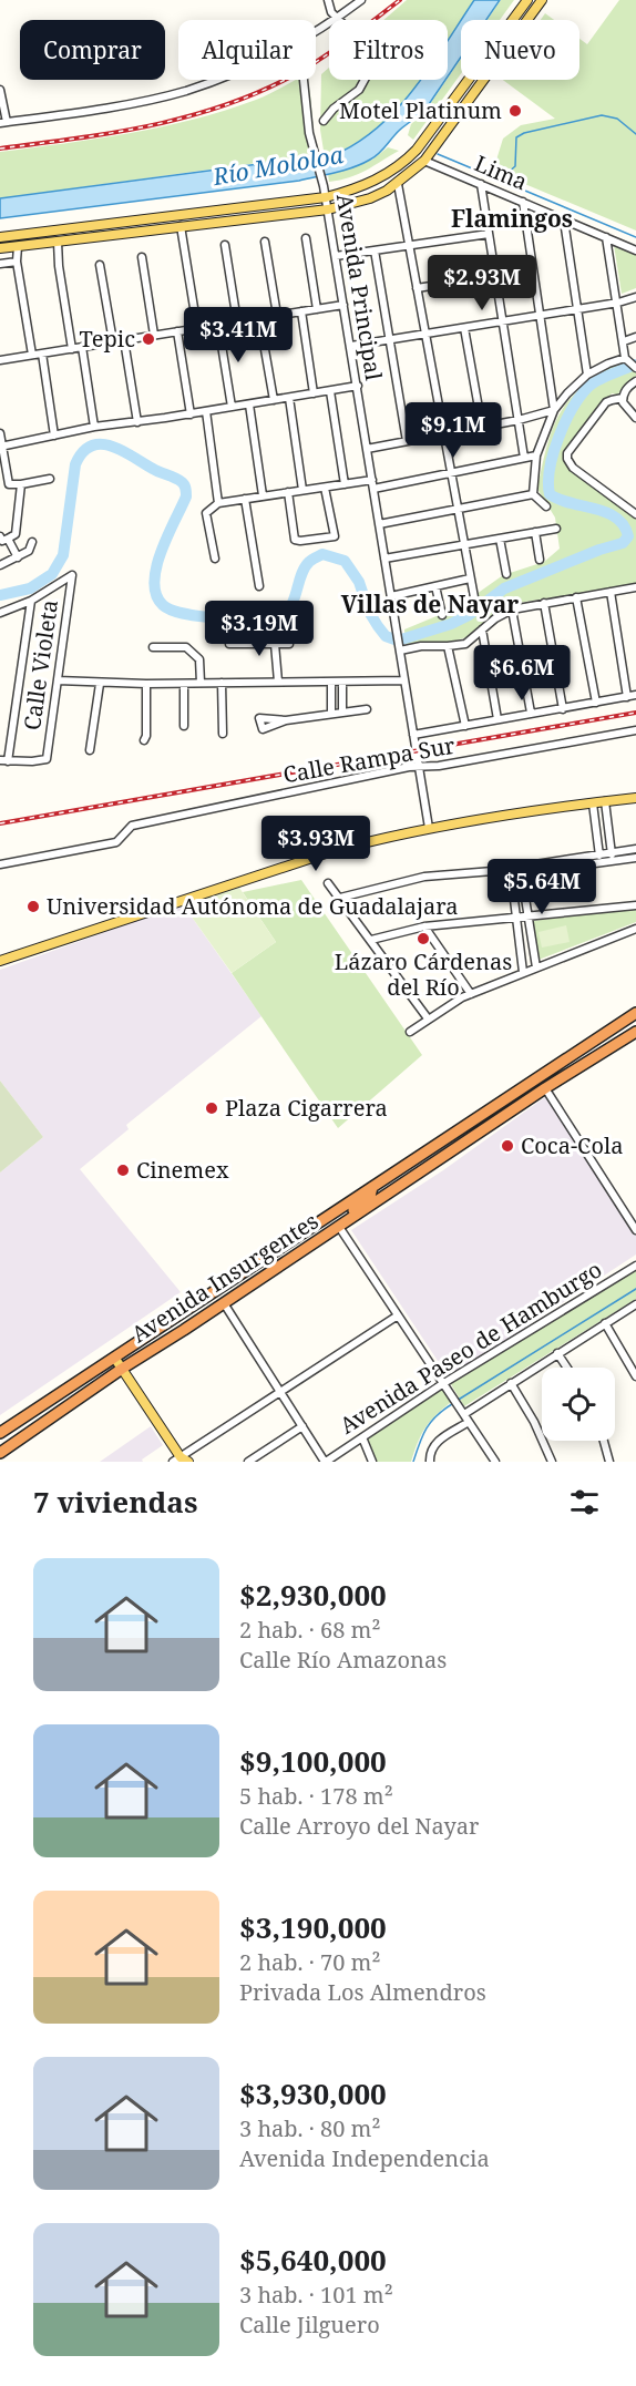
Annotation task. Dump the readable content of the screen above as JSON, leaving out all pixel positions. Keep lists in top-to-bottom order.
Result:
{
  "streets": {
    "highway": ["Avenida Insurgentes"],
    "street": [
      "Lima",
      "Avenida Principal",
      "Calle Violeta",
      "Calle Rampa Sur",
      "Avenida Paseo de Hamburgo"
    ]
  },
  "crossings": [
    ["Avenida Principal", "Calle Rampa Sur"]
  ],
  "districts": ["Flamingos", "Villas de Nayar"],
  "water": ["Río Mololoa"],
  "places": [
    "Motel Platinum",
    "Tepic",
    "Universidad Autónoma de Guadalajara",
    "Lázaro Cárdenas del Río",
    "Plaza Cigarrera",
    "Coca-Cola",
    "Cinemex"
  ],
  "page": {
    "chip": [
      "Comprar",
      "Alquilar",
      "Filtros",
      "Nuevo"
    ],
    "price": [
      "$2.93M",
      "$3.41M",
      "$9.1M",
      "$3.19M",
      "$6.6M",
      "$3.93M",
      "$5.64M"
    ],
    "heading": "7 viviendas",
    "list": [
      {
        "name": "$2,930,000",
        "note": "2 hab. · 68 m² · Calle Río Amazonas"
      },
      {
        "name": "$9,100,000",
        "note": "5 hab. · 178 m² · Calle Arroyo del Nayar"
      },
      {
        "name": "$3,190,000",
        "note": "2 hab. · 70 m² · Privada Los Almendros"
      },
      {
        "name": "$3,930,000",
        "note": "3 hab. · 80 m² · Avenida Independencia"
      },
      {
        "name": "$5,640,000",
        "note": "3 hab. · 101 m² · Calle Jilguero"
      }
    ]
  }
}
